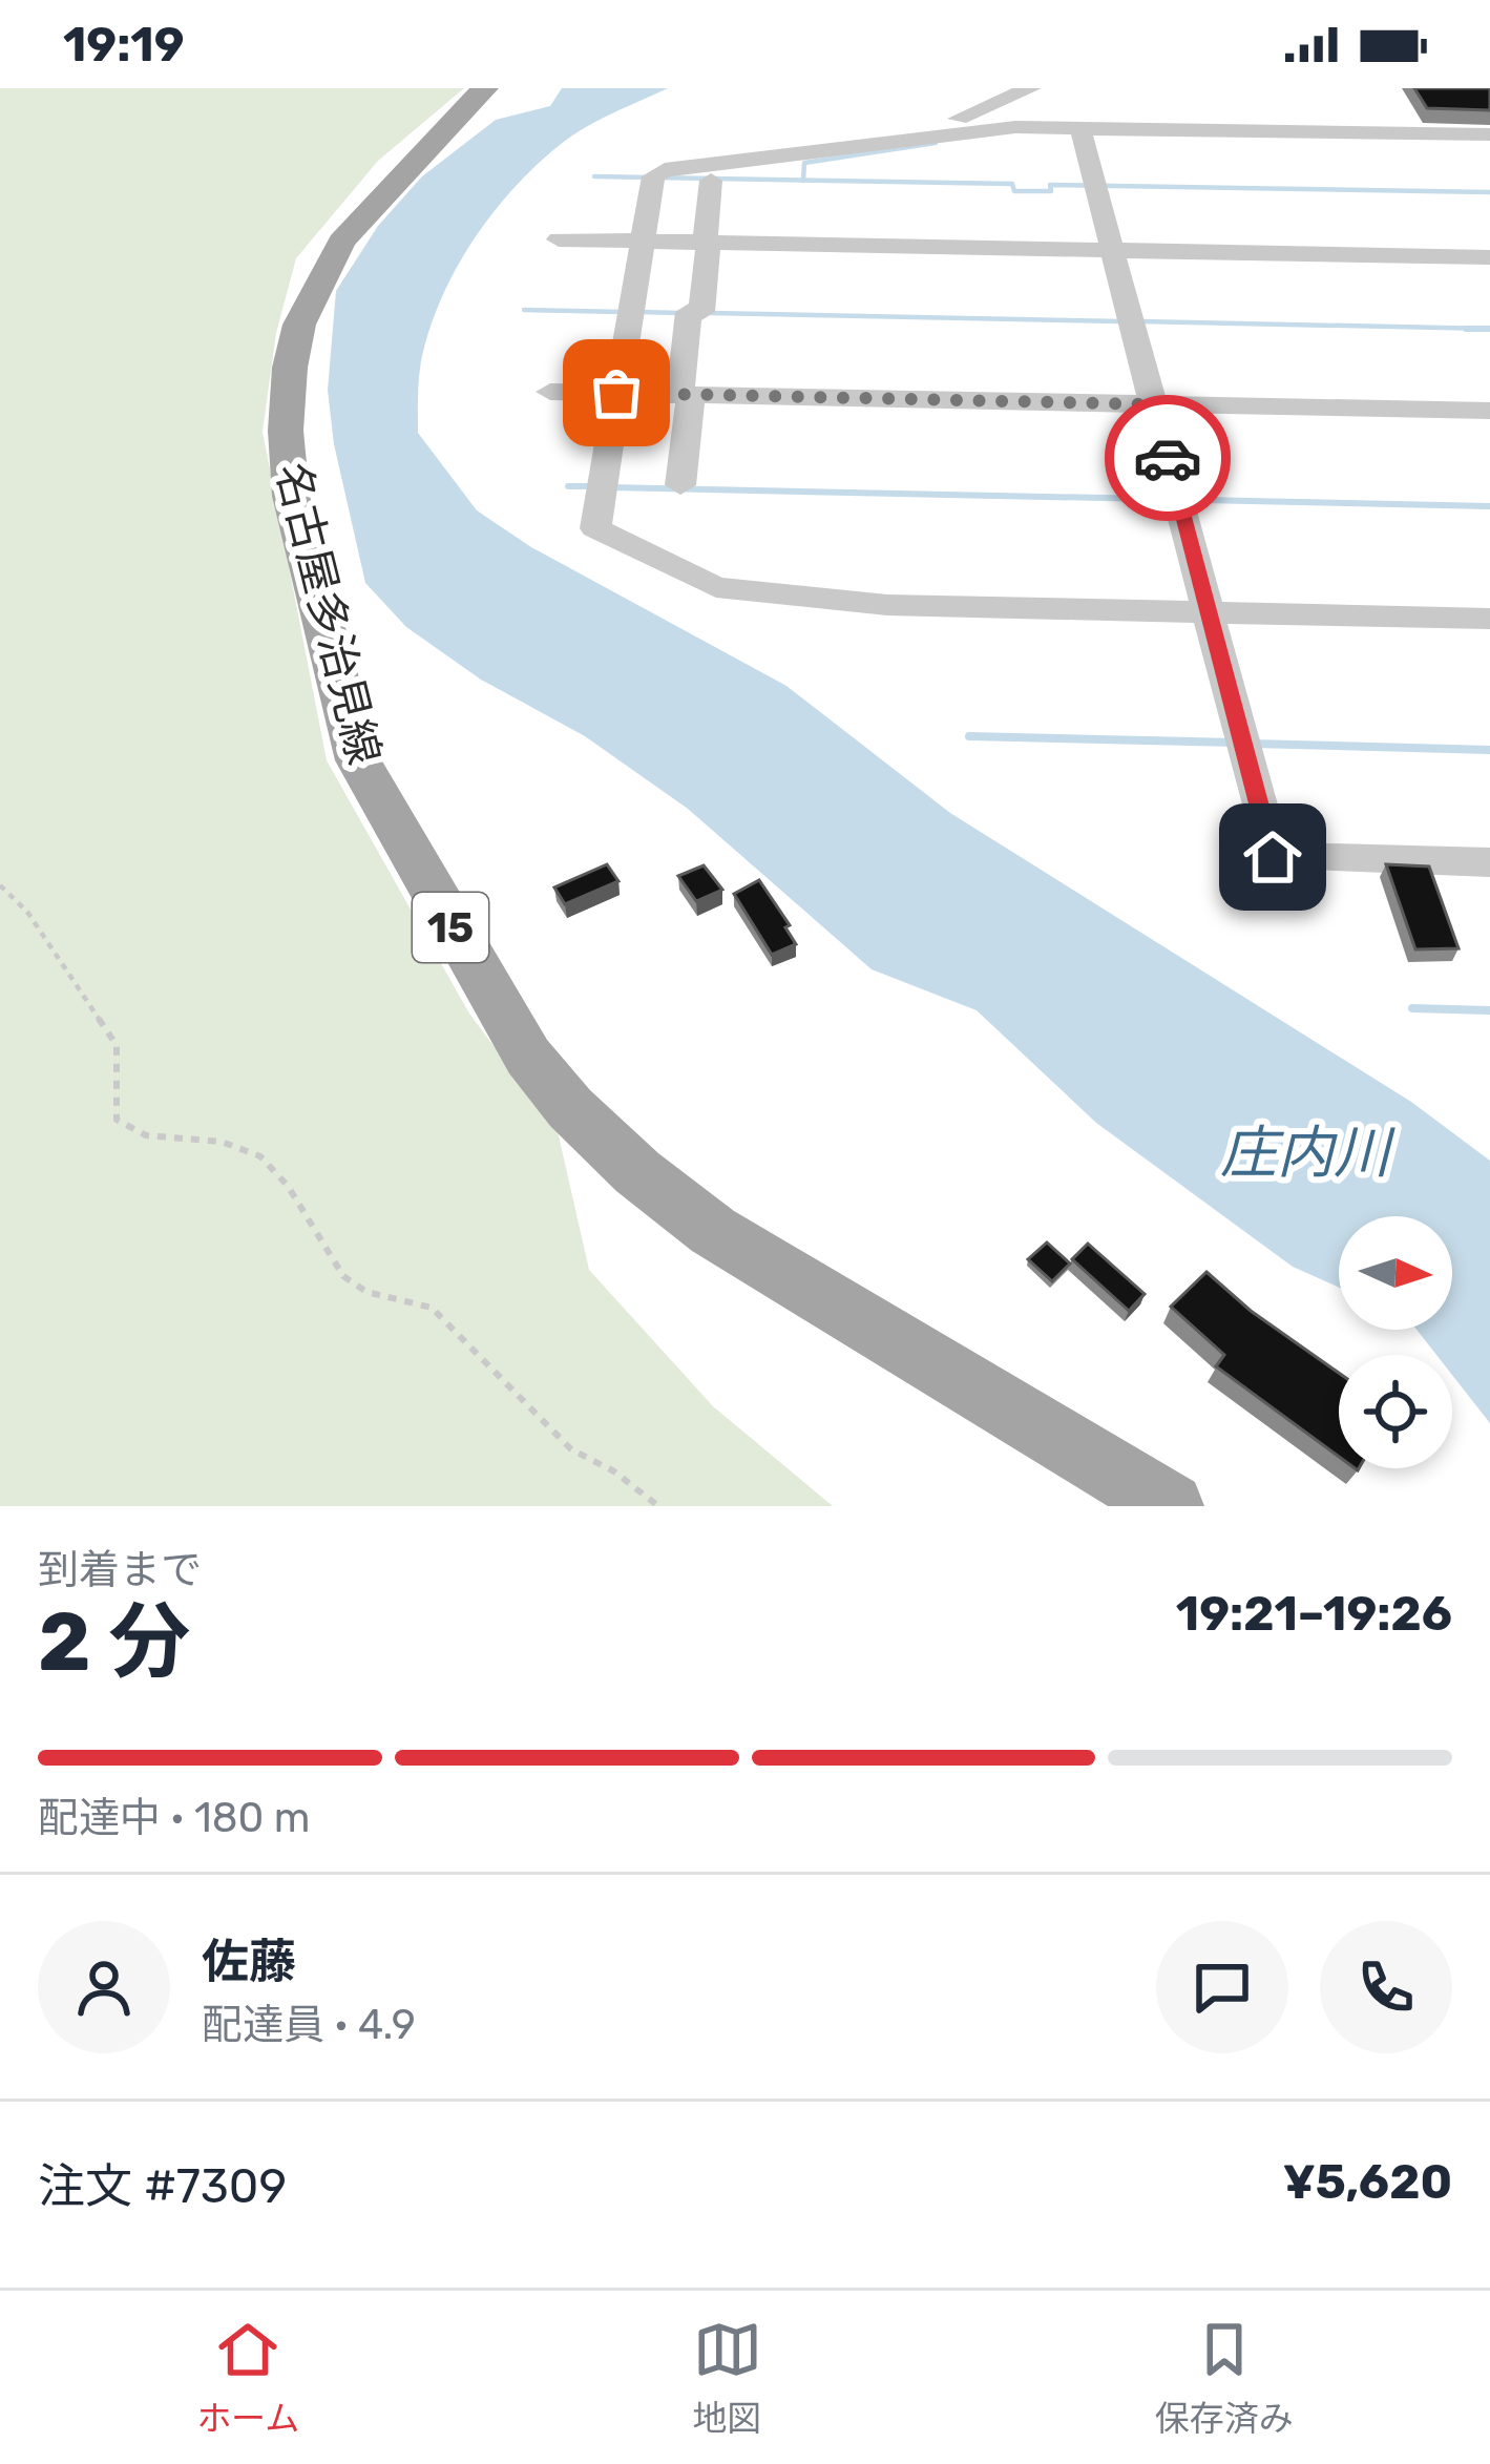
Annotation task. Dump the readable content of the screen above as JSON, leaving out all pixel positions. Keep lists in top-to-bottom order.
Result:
{
  "streets": {
    "main road": ["名古屋多治見線", "15"]
  },
  "water": ["庄内川"],
  "north": "right",
  "page": {
    "status": "19:19",
    "heading": ["2 分", "到着まで", "19:21–19:26"],
    "panel": [
      "佐藤",
      "配達員 · 4.9",
      "注文 #7309",
      "¥5,620"
    ],
    "bar": "配達中 · 180 m",
    "tabs": ["ホーム", "地図", "保存済み"]
  }
}
